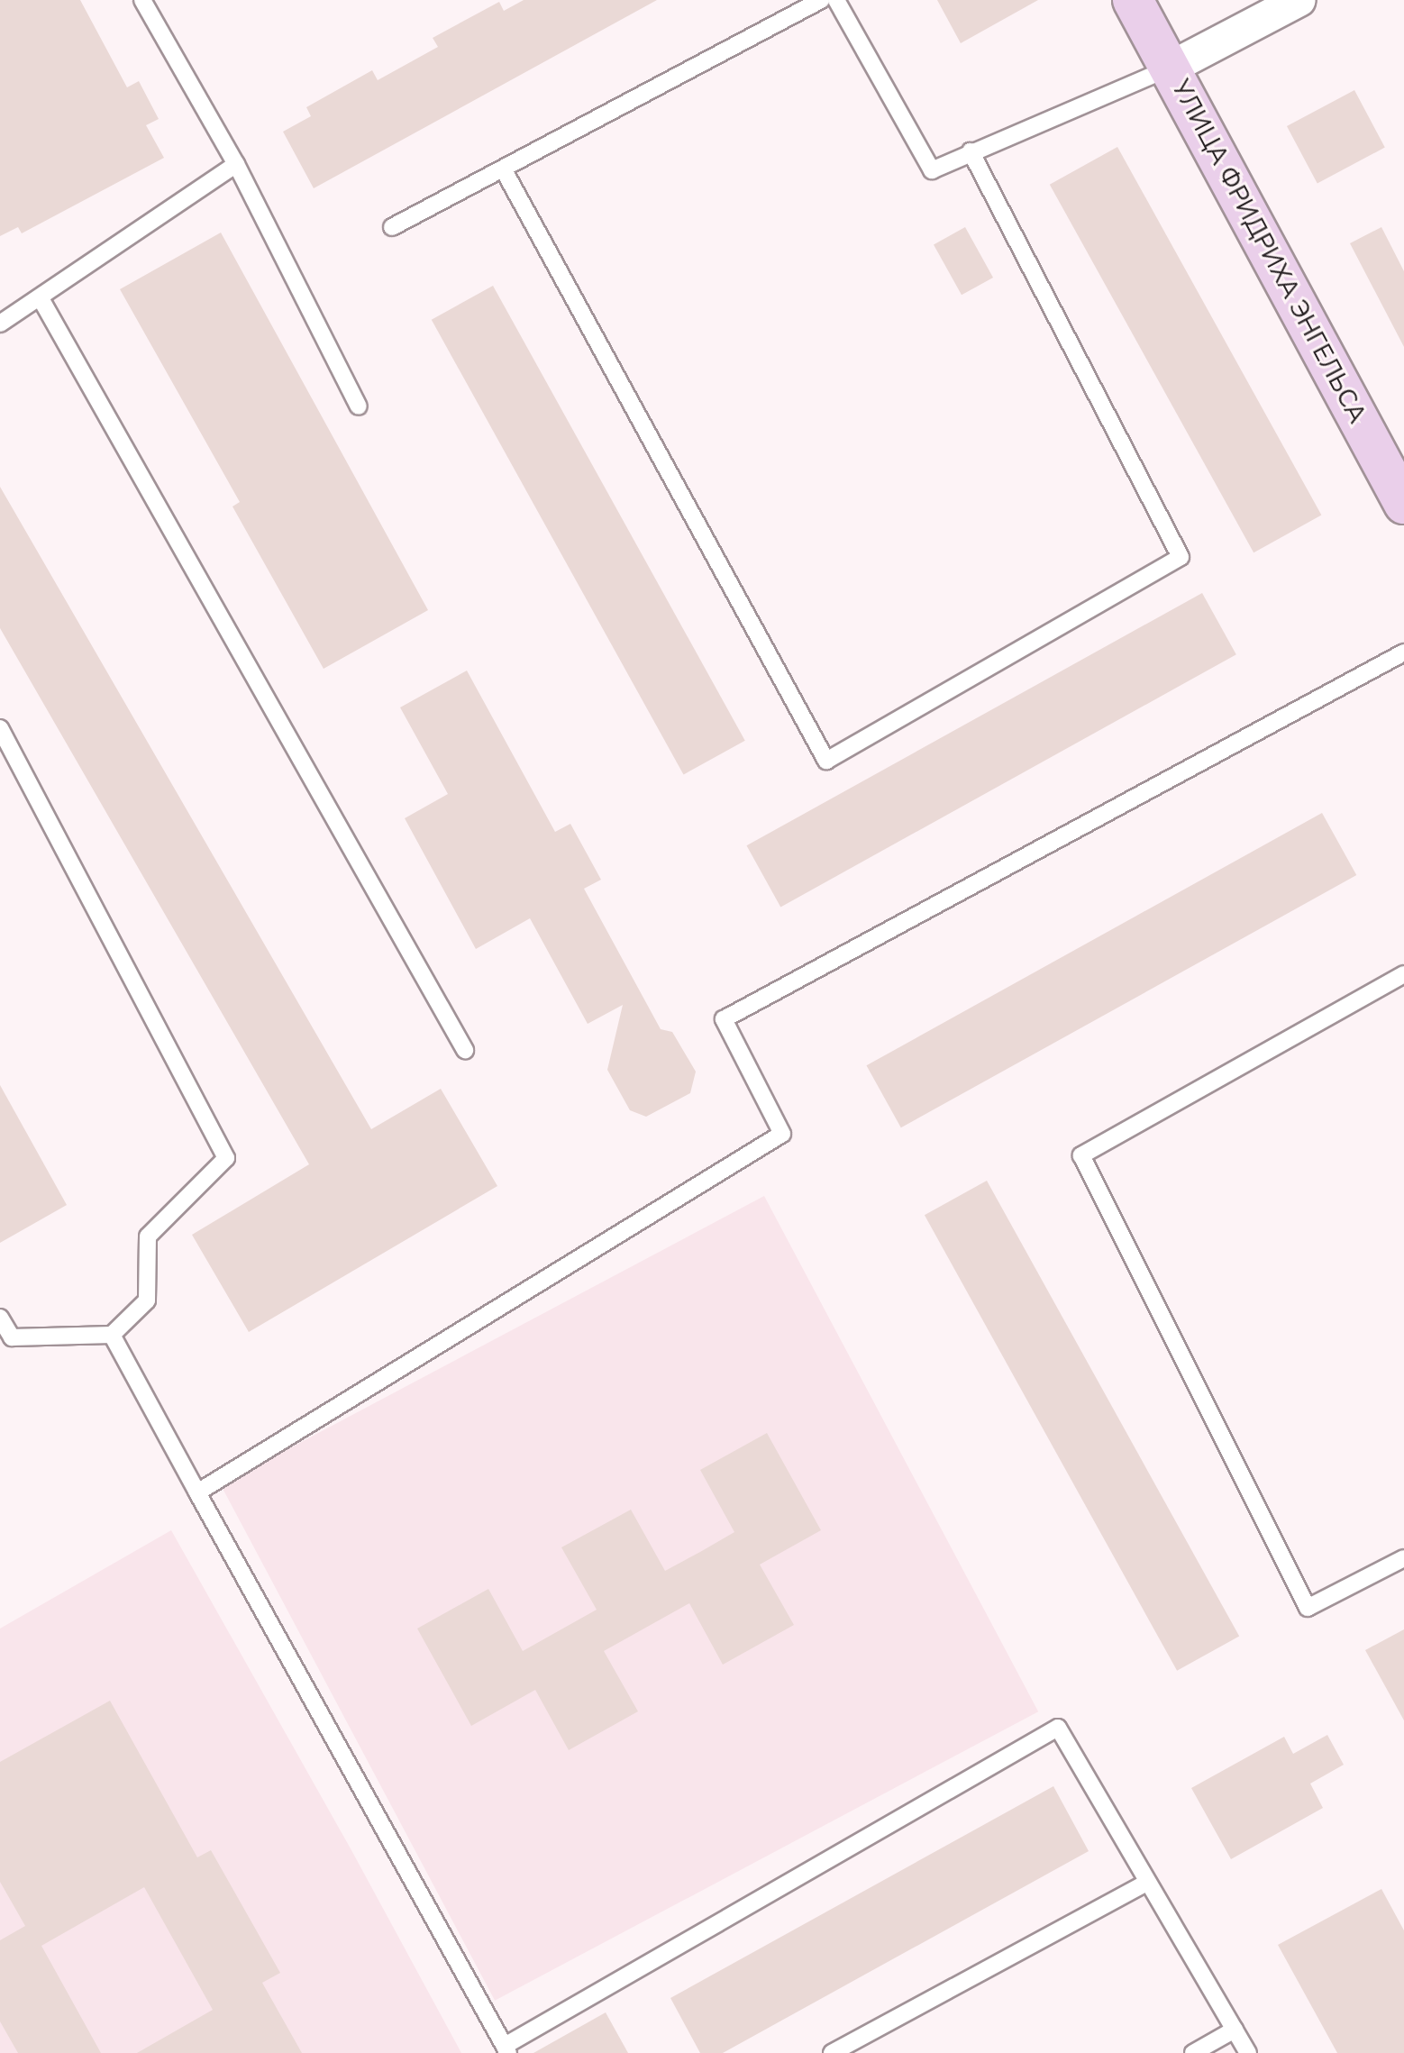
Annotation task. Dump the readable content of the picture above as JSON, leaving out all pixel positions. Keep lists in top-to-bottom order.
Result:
{
  "streets": {
    "main road": ["УЛИЦА ФРИДРИХА ЭНГЕЛЬСА"]
  }
}
